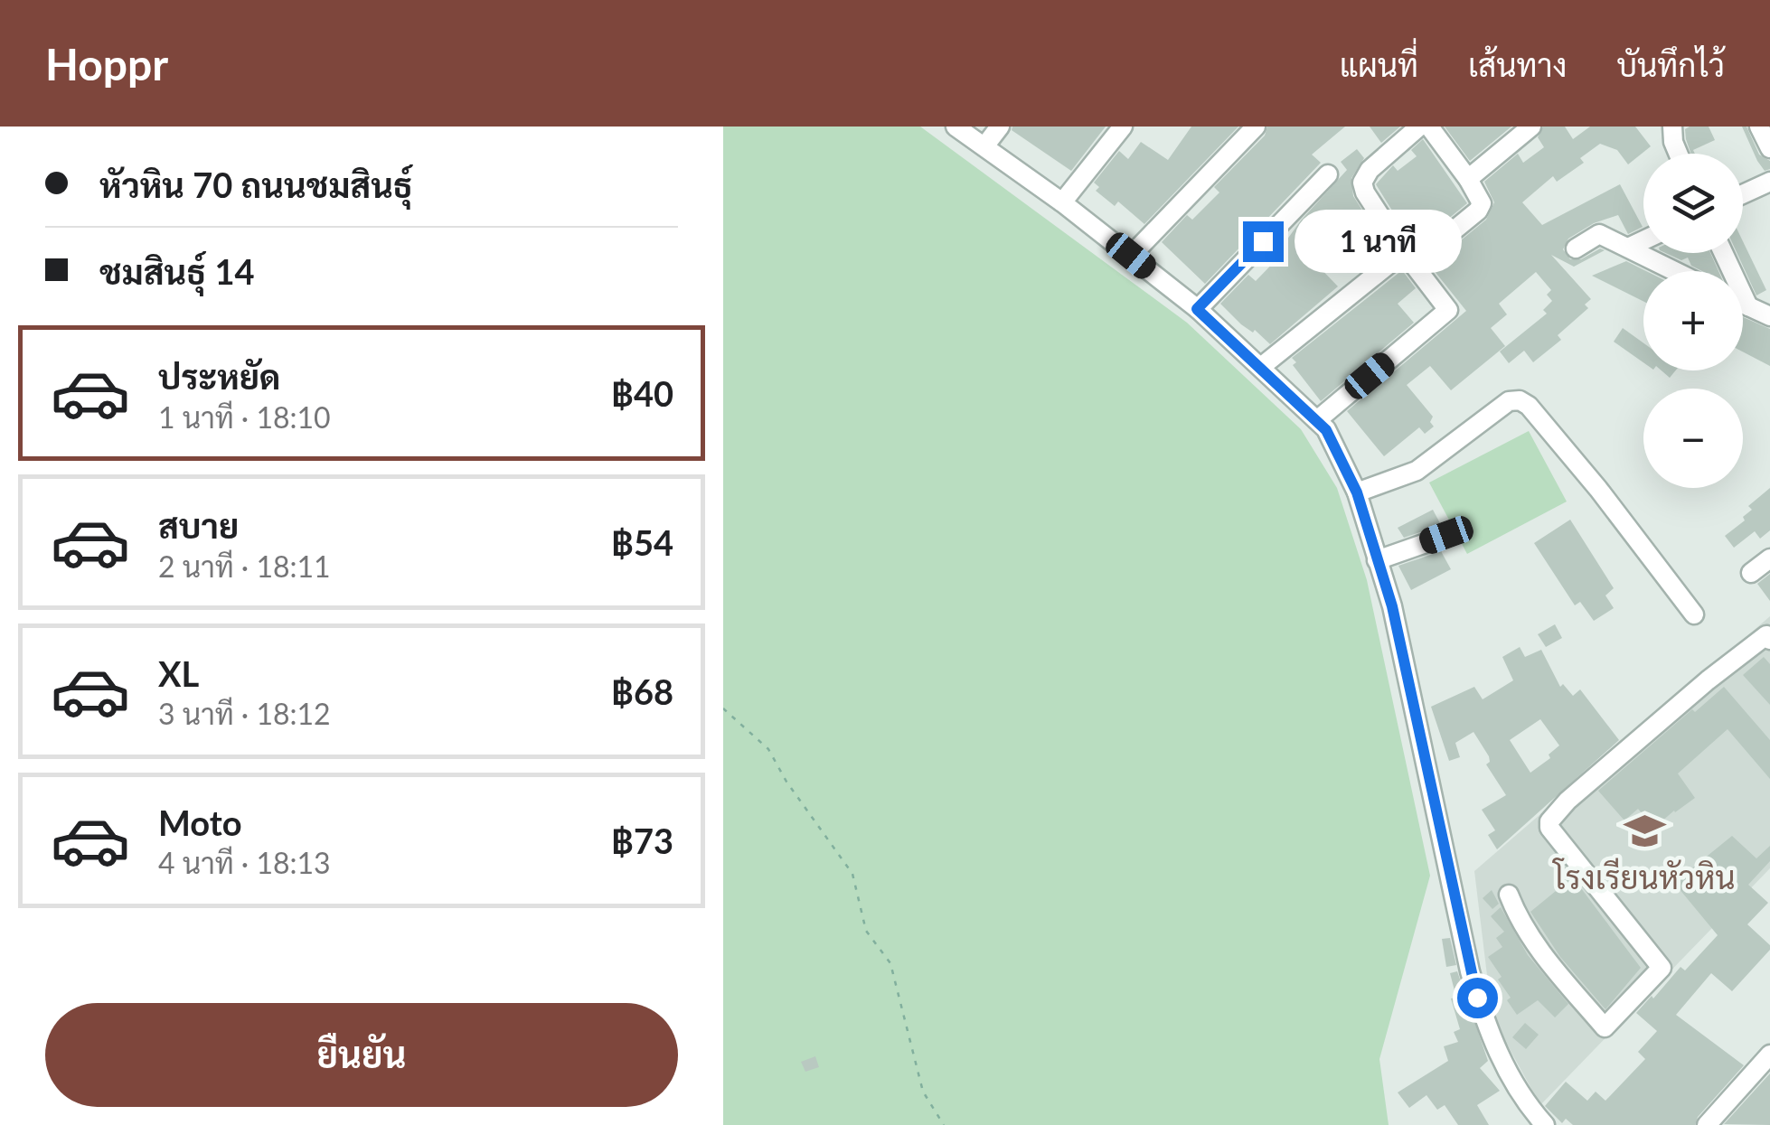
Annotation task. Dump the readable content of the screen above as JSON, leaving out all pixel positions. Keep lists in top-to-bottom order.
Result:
{
  "places": {
    "school or university": ["โรงเรียนหัวหิน"]
  },
  "page": {
    "header": "Hoppr",
    "nav": ["แผนที่", "เส้นทาง", "บันทึกไว้"],
    "banner": ["หัวหิน 70 ถนนชมสินธุ์", "ชมสินธุ์ 14"],
    "map_buttons": ["+", "−"],
    "bubble": "1 นาที",
    "list": [
      {
        "name": "ประหยัด",
        "note": "1 นาที · 18:10",
        "value": "฿40"
      },
      {
        "name": "สบาย",
        "note": "2 นาที · 18:11",
        "value": "฿54"
      },
      {
        "name": "XL",
        "note": "3 นาที · 18:12",
        "value": "฿68"
      },
      {
        "name": "Moto",
        "note": "4 นาที · 18:13",
        "value": "฿73"
      }
    ],
    "buttons": "ยืนยัน"
  }
}
